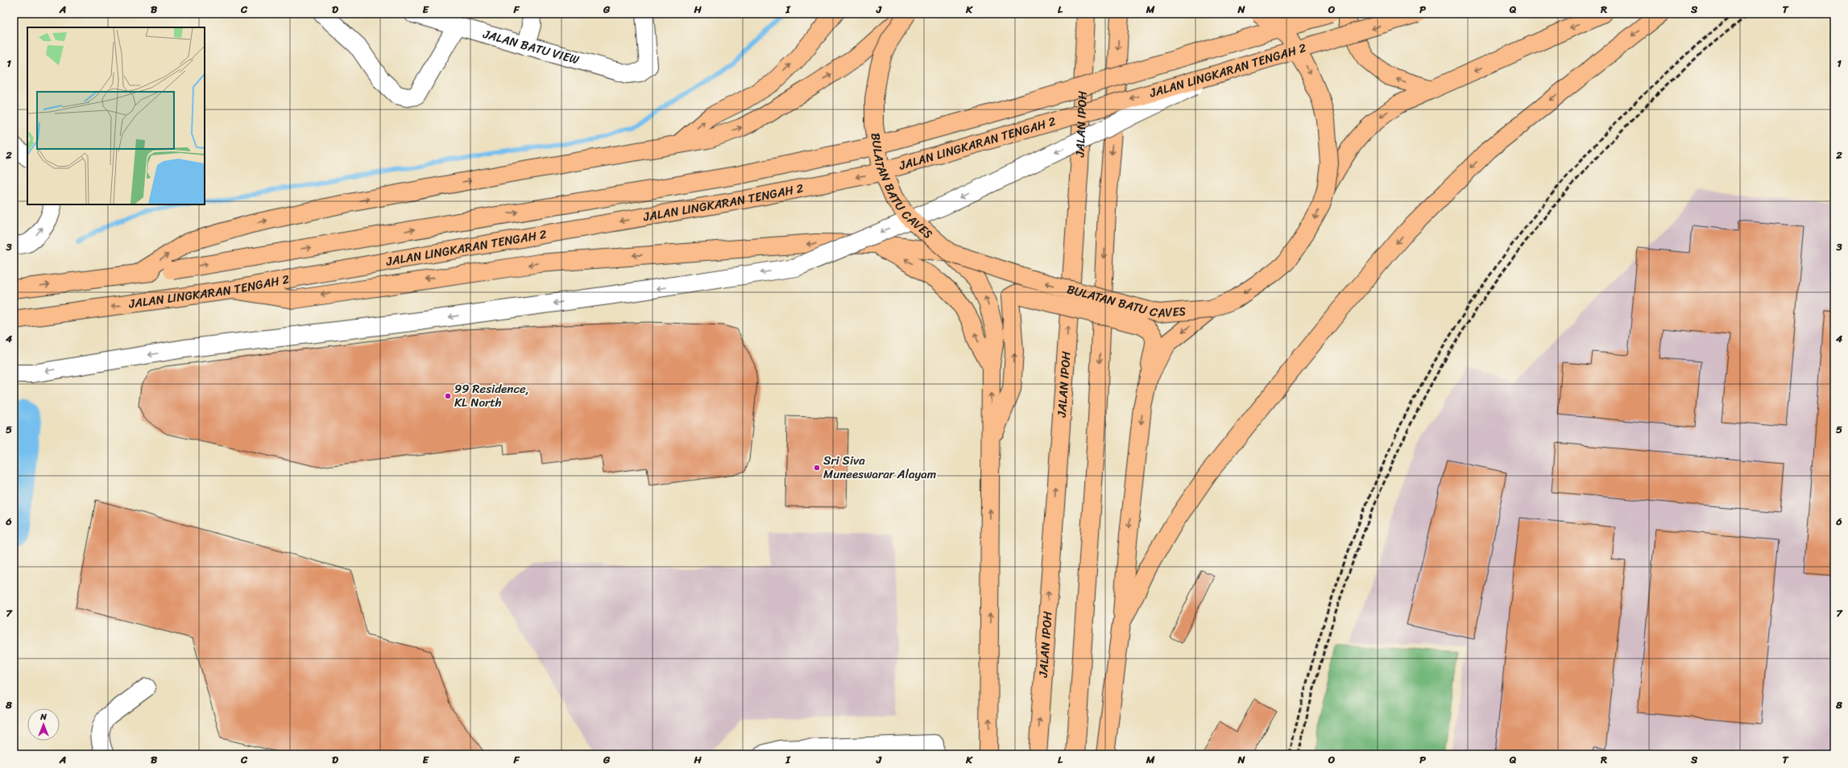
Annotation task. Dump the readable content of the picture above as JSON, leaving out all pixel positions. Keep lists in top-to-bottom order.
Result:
{
  "streets": {
    "highway": ["JALAN LINGKARAN TENGAH 2", "JALAN IPOH", "BULATAN BATU CAVES"],
    "street": ["JALAN BATU VIEW"]
  },
  "places": ["99 Residence, KL North", "Sri Siva Muneeswarar Alayam"],
  "north": "top",
  "grid": {
    "columns": [
      "A",
      "B",
      "C",
      "D",
      "E",
      "F",
      "G",
      "H",
      "I",
      "J",
      "K",
      "L",
      "M",
      "N",
      "O",
      "P",
      "Q",
      "R",
      "S",
      "T"
    ],
    "rows": [
      "1",
      "2",
      "3",
      "4",
      "5",
      "6",
      "7",
      "8"
    ]
  }
}
